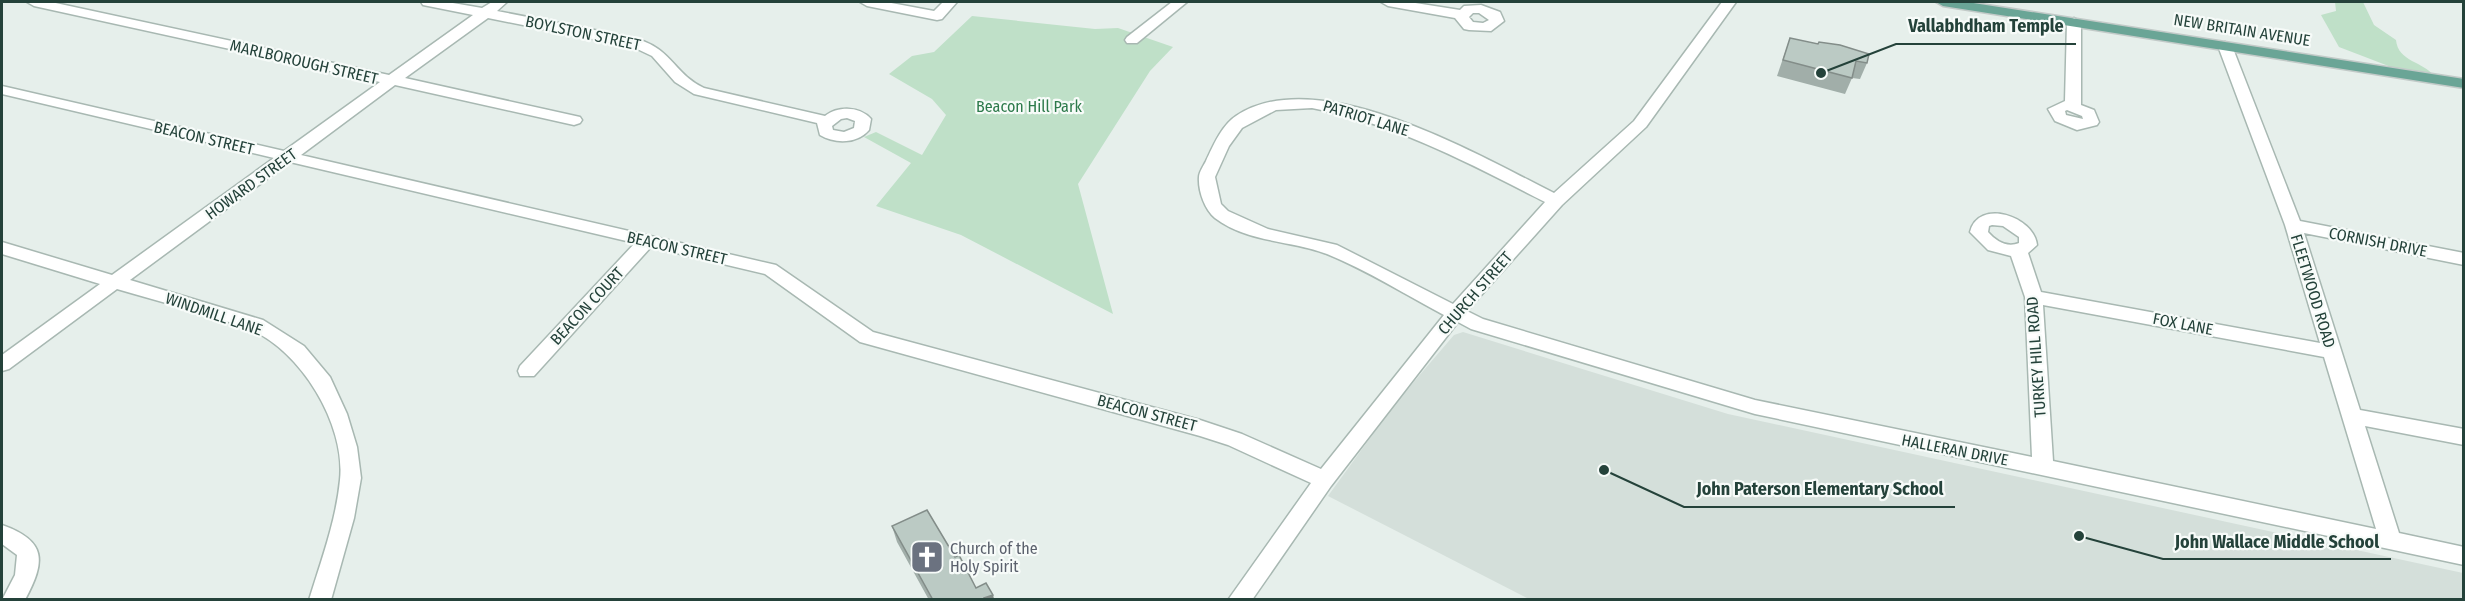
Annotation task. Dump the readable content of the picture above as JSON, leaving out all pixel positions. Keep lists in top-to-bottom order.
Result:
{
  "streets": {
    "main road": ["NEW BRITAIN AVENUE"],
    "street": [
      "BOYLSTON STREET",
      "MARLBOROUGH STREET",
      "PATRIOT LANE",
      "BEACON STREET",
      "HOWARD STREET",
      "CORNISH DRIVE",
      "FLEETWOOD ROAD",
      "CHURCH STREET",
      "BEACON COURT",
      "WINDMILL LANE",
      "FOX LANE",
      "TURKEY HILL ROAD",
      "HALLERAN DRIVE"
    ]
  },
  "crossings": [
    ["NEW BRITAIN AVENUE", "FLEETWOOD ROAD"],
    ["BOYLSTON STREET", "HOWARD STREET"],
    ["MARLBOROUGH STREET", "HOWARD STREET"],
    ["PATRIOT LANE", "CHURCH STREET"],
    ["PATRIOT LANE", "HALLERAN DRIVE"],
    ["BEACON STREET", "HOWARD STREET"],
    ["BEACON STREET", "CHURCH STREET"],
    ["BEACON STREET", "BEACON COURT"],
    ["HOWARD STREET", "WINDMILL LANE"],
    ["CORNISH DRIVE", "FLEETWOOD ROAD"],
    ["FLEETWOOD ROAD", "FOX LANE"],
    ["FLEETWOOD ROAD", "HALLERAN DRIVE"],
    ["CHURCH STREET", "HALLERAN DRIVE"],
    ["FOX LANE", "TURKEY HILL ROAD"],
    ["TURKEY HILL ROAD", "HALLERAN DRIVE"]
  ],
  "parks": ["Beacon Hill Park"],
  "places": {
    "other": ["Vallabhdham Temple", "John Paterson Elementary School", "John Wallace Middle School"],
    "church": ["Church of the Holy Spirit"]
  }
}
